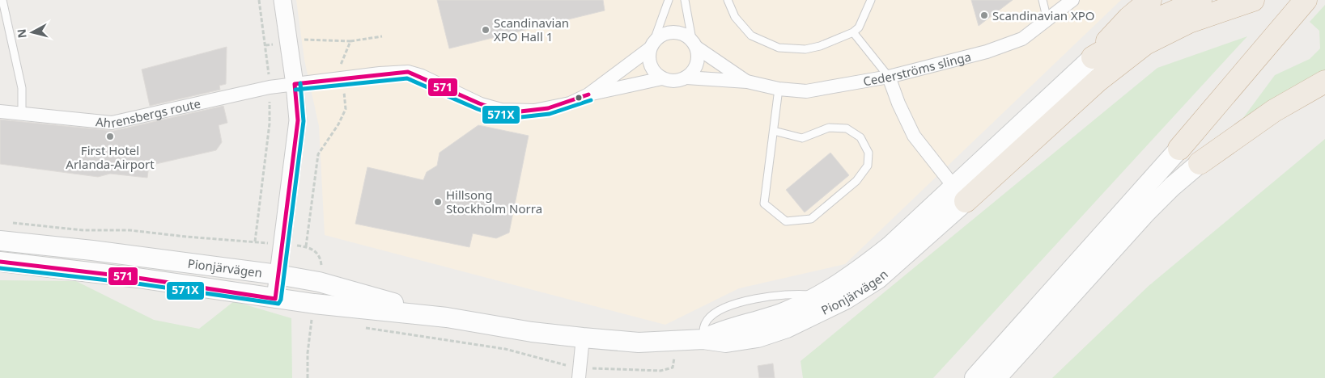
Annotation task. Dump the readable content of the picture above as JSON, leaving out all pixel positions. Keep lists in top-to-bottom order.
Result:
{
  "streets": {
    "main road": ["Pionjärvägen"],
    "street": ["Cederströms slinga", "Ahrensbergs route"]
  },
  "crossings": [
    ["Cederströms slinga", "Ahrensbergs route"]
  ],
  "places": [
    "Scandinavian XPO",
    "Scandinavian XPO Hall 1",
    "First Hotel Arlanda-Airport",
    "Hillsong Stockholm Norra"
  ],
  "lines": ["transit line 571", "transit line 571X"],
  "north": "left"
}
